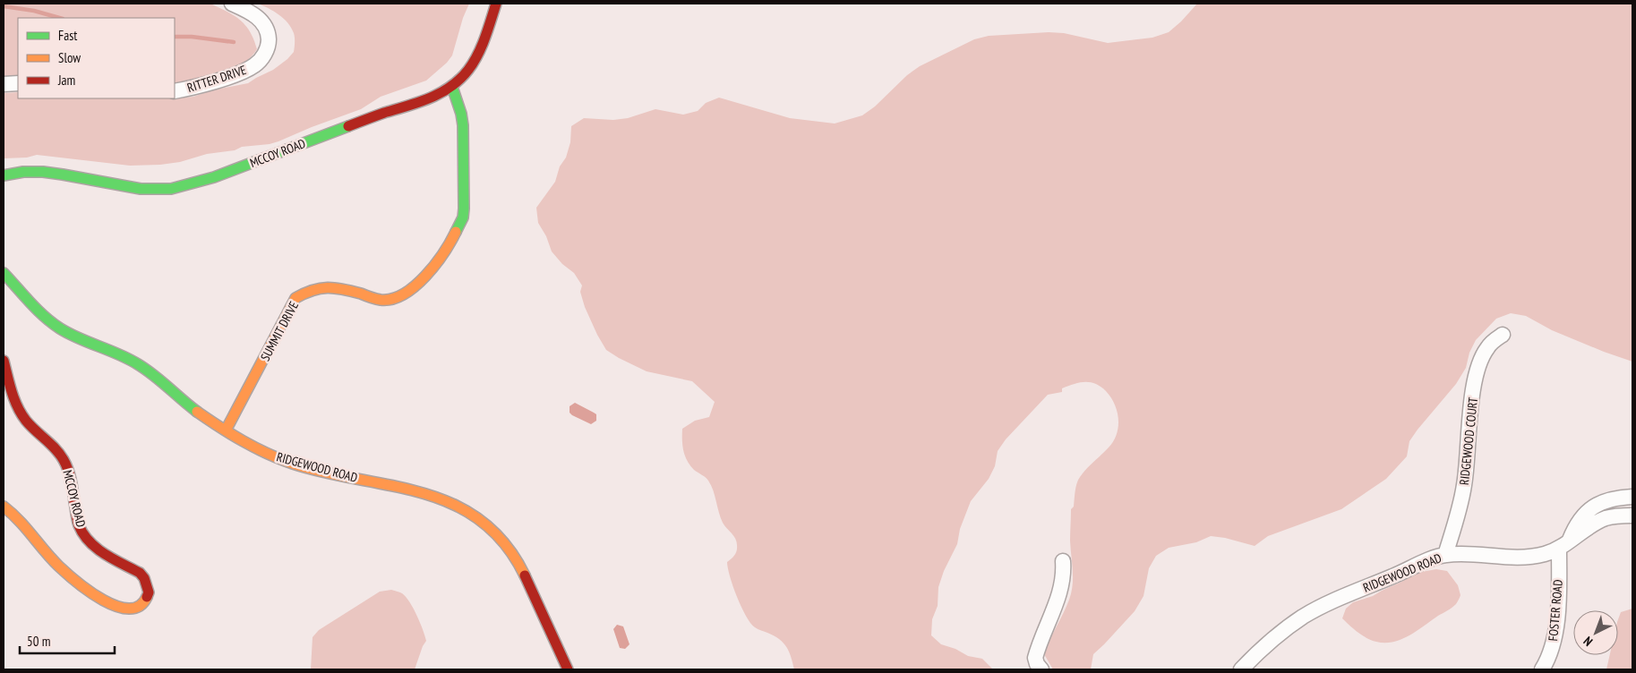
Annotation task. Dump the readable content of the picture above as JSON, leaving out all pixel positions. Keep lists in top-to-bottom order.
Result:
{
  "streets": {
    "street": [
      "RITTER DRIVE",
      "MCCOY ROAD",
      "SUMMIT DRIVE",
      "RIDGEWOOD COURT",
      "RIDGEWOOD ROAD",
      "FOSTER ROAD"
    ]
  },
  "crossings": [
    ["MCCOY ROAD", "SUMMIT DRIVE"],
    ["SUMMIT DRIVE", "RIDGEWOOD ROAD"],
    ["RIDGEWOOD COURT", "RIDGEWOOD ROAD"],
    ["RIDGEWOOD ROAD", "FOSTER ROAD"]
  ],
  "legend": ["Fast", "Slow", "Jam"],
  "scale_bar": "50 m",
  "north": "bottom left"
}
